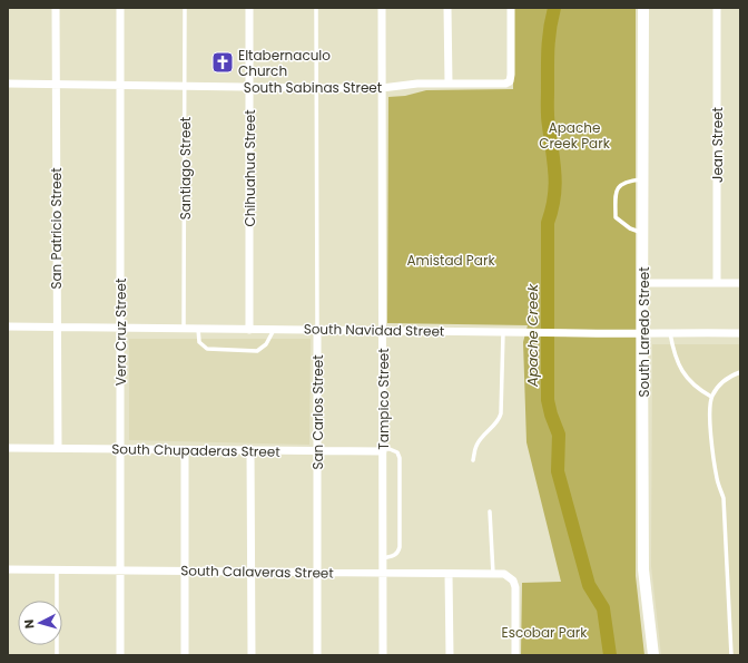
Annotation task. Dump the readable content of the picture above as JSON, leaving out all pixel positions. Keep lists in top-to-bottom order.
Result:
{
  "streets": {
    "main road": ["South Laredo Street"],
    "street": [
      "South Sabinas Street",
      "Jean Street",
      "Chihuahua Street",
      "San Patricio Street",
      "South Navidad Street",
      "Vera Cruz Street",
      "Tampico Street",
      "San Carlos Street",
      "South Chupaderas Street",
      "South Calaveras Street"
    ],
    "lane": ["Santiago Street"]
  },
  "crossings": [
    ["South Sabinas Street", "Santiago Street"],
    ["South Sabinas Street", "Chihuahua Street"],
    ["South Sabinas Street", "San Patricio Street"],
    ["South Sabinas Street", "Vera Cruz Street"],
    ["South Sabinas Street", "Tampico Street"],
    ["South Sabinas Street", "San Carlos Street"],
    ["Santiago Street", "South Navidad Street"],
    ["Chihuahua Street", "South Navidad Street"],
    ["San Patricio Street", "South Navidad Street"],
    ["San Patricio Street", "South Chupaderas Street"],
    ["South Navidad Street", "Vera Cruz Street"],
    ["South Navidad Street", "South Laredo Street"],
    ["South Navidad Street", "Tampico Street"],
    ["South Navidad Street", "San Carlos Street"],
    ["Vera Cruz Street", "South Chupaderas Street"],
    ["Vera Cruz Street", "South Calaveras Street"],
    ["Tampico Street", "South Chupaderas Street"],
    ["Tampico Street", "South Calaveras Street"],
    ["San Carlos Street", "South Chupaderas Street"],
    ["San Carlos Street", "South Calaveras Street"]
  ],
  "water": ["Apache Creek"],
  "parks": ["Apache Creek Park", "Amistad Park", "Escobar Park"],
  "places": {
    "church": ["Eltabernaculo Church"]
  },
  "north": "left"
}
